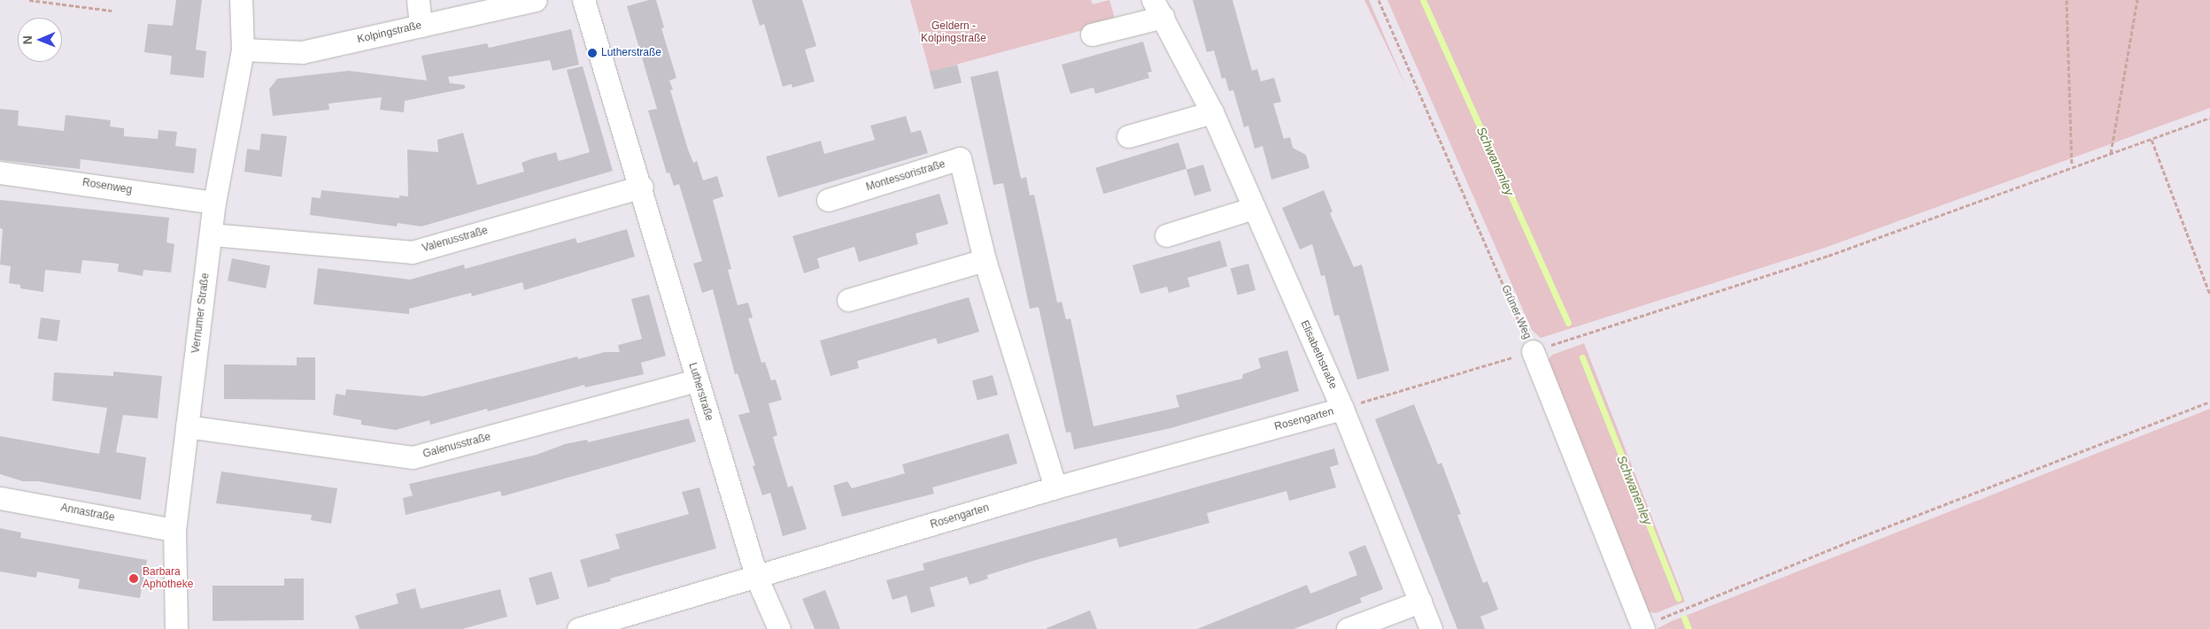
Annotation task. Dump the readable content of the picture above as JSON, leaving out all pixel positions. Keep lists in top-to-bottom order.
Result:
{
  "streets": {
    "street": [
      "Kolpingstraße",
      "Montessoristraße",
      "Rosenweg",
      "Valenusstraße",
      "Grüner Weg",
      "Vernumer Straße",
      "Elisabethstraße",
      "Lutherstraße",
      "Rosengarten",
      "Galenusstraße",
      "Annastraße"
    ]
  },
  "crossings": [
    ["Kolpingstraße", "Vernumer Straße"],
    ["Montessoristraße", "Rosengarten"],
    ["Rosenweg", "Vernumer Straße"],
    ["Valenusstraße", "Vernumer Straße"],
    ["Valenusstraße", "Lutherstraße"],
    ["Vernumer Straße", "Galenusstraße"],
    ["Vernumer Straße", "Annastraße"],
    ["Elisabethstraße", "Rosengarten"],
    ["Lutherstraße", "Rosengarten"],
    ["Lutherstraße", "Galenusstraße"]
  ],
  "water": ["Schwanenley"],
  "parks": ["Geldern - Kolpingstraße"],
  "places": ["Lutherstraße", "Barbara Aphotheke"],
  "north": "left"
}
